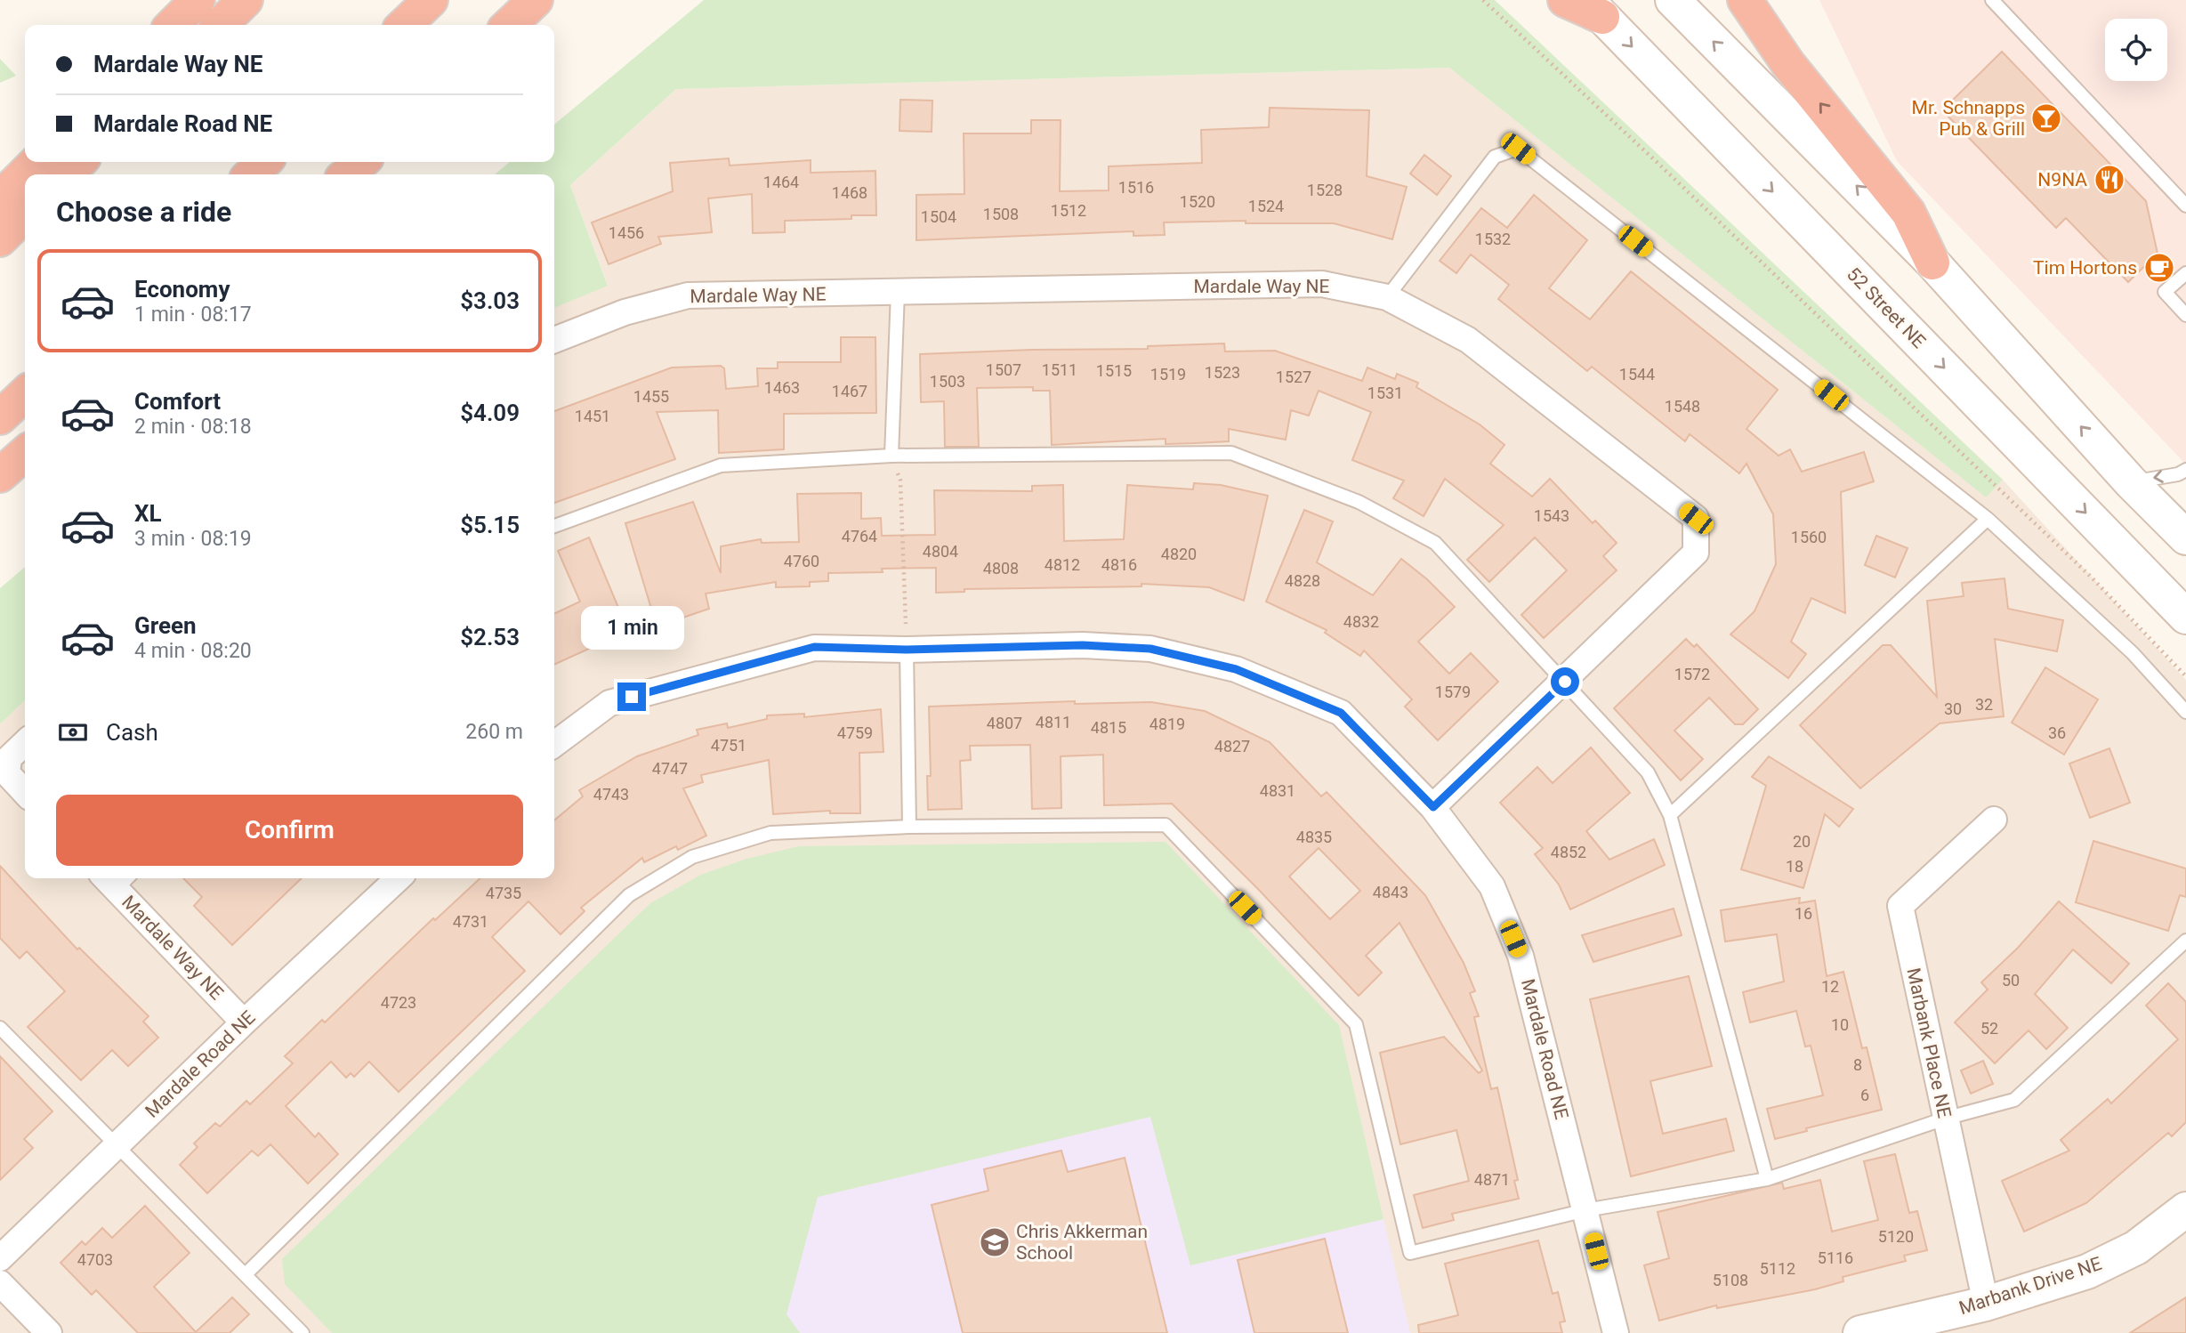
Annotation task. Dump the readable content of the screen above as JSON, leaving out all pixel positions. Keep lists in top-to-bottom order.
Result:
{
  "streets": {
    "main road": ["52 Street NE", "Marbank Drive NE"],
    "street": ["Mardale Way NE", "Marbank Place NE", "Mardale Road NE"]
  },
  "crossings": [
    ["Mardale Way NE", "Mardale Road NE"],
    ["Marbank Place NE", "Marbank Drive NE"]
  ],
  "places": {
    "bar": ["Mr. Schnapps Pub & Grill"],
    "restaurant": ["N9NA"],
    "cafe": ["Tim Hortons"],
    "school or university": ["Chris Akkerman School"]
  },
  "house_numbers": [
    "1464",
    "1516",
    "1528",
    "1468",
    "1520",
    "1524",
    "1512",
    "1508",
    "1504",
    "1456",
    "1532",
    "1507",
    "1511",
    "1515",
    "1523",
    "1519",
    "1544",
    "1527",
    "1503",
    "1463",
    "1467",
    "1531",
    "1455",
    "1548",
    "1451",
    "1543",
    "4764",
    "1560",
    "4804",
    "4820",
    "4760",
    "4812",
    "4816",
    "4808",
    "4828",
    "4832",
    "1572",
    "1579",
    "32",
    "30",
    "4811",
    "4807",
    "4819",
    "4815",
    "4759",
    "36",
    "4751",
    "4827",
    "4747",
    "4831",
    "4743",
    "4835",
    "20",
    "4852",
    "18",
    "4843",
    "4735",
    "16",
    "4731",
    "50",
    "12",
    "4723",
    "10",
    "52",
    "8",
    "6",
    "4871",
    "5120",
    "5116",
    "4703",
    "5112",
    "5108"
  ],
  "page": {
    "banner": ["Mardale Way NE", "Mardale Road NE"],
    "heading": "Choose a ride",
    "list": [
      {
        "name": "Economy",
        "note": "1 min · 08:17",
        "value": "$3.03"
      },
      {
        "name": "Comfort",
        "note": "2 min · 08:18",
        "value": "$4.09"
      },
      {
        "name": "XL",
        "note": "3 min · 08:19",
        "value": "$5.15"
      },
      {
        "name": "Green",
        "note": "4 min · 08:20",
        "value": "$2.53"
      }
    ],
    "bubble": "1 min",
    "pay": ["Cash", "260 m"],
    "buttons": "Confirm"
  }
}
